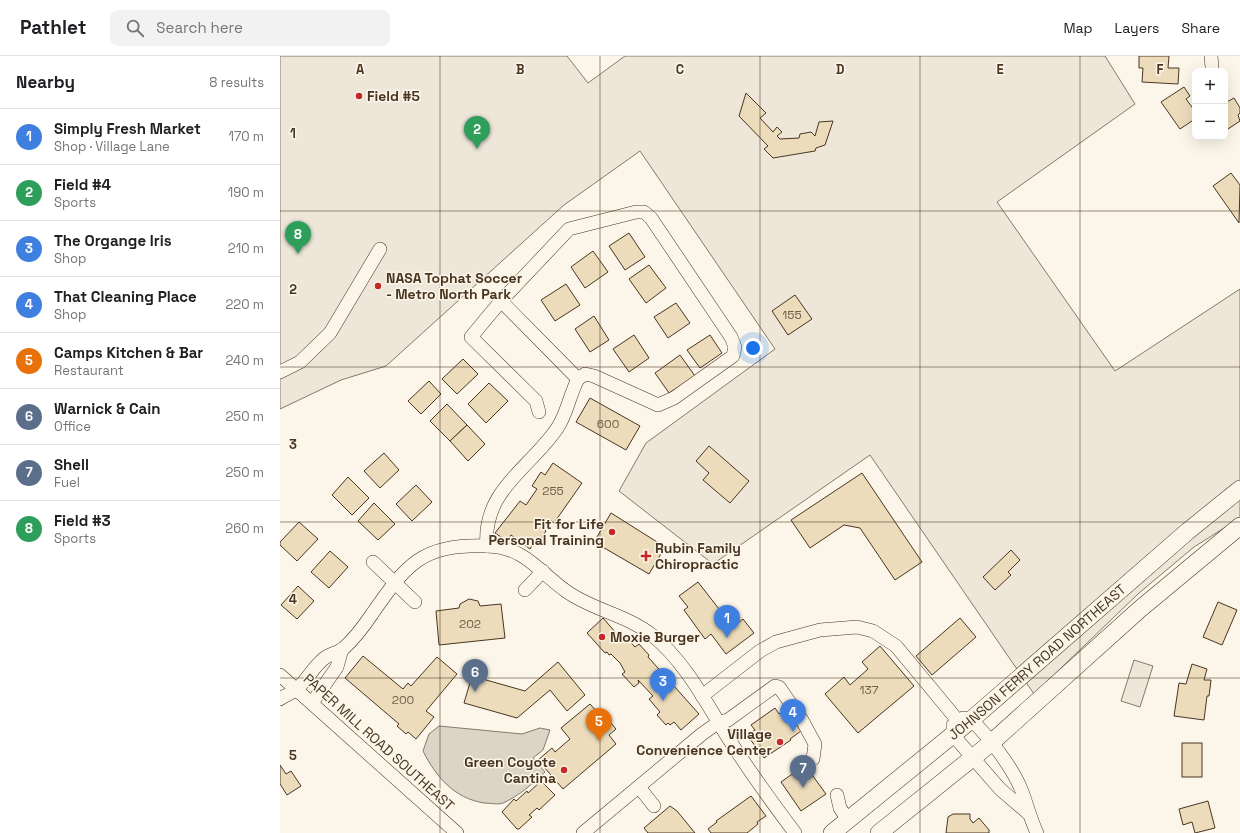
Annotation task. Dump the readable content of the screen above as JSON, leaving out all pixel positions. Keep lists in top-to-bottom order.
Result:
{
  "streets": {
    "main road": ["JOHNSON FERRY ROAD NORTHEAST"],
    "street": ["PAPER MILL ROAD SOUTHEAST"]
  },
  "places": {
    "other": [
      "Field #5",
      "NASA Tophat Soccer - Metro North Park",
      "Fit for Life Personal Training",
      "Moxie Burger",
      "Village Convenience Center",
      "Green Coyote Cantina"
    ],
    "health": ["Rubin Family Chiropractic"]
  },
  "house_numbers": [
    "155",
    "600",
    "255",
    "202",
    "137",
    "200"
  ],
  "page": {
    "header": "Pathlet",
    "search": "Search here",
    "nav": ["Map", "Layers", "Share"],
    "heading": ["Nearby", "8 results"],
    "map_buttons": ["+", "−"],
    "list": [
      {
        "mark": "1",
        "name": "Simply Fresh Market",
        "note": "Shop · Village Lane",
        "value": "170 m"
      },
      {
        "mark": "2",
        "name": "Field #4",
        "note": "Sports",
        "value": "190 m"
      },
      {
        "mark": "3",
        "name": "The Organge Iris",
        "note": "Shop",
        "value": "210 m"
      },
      {
        "mark": "4",
        "name": "That Cleaning Place",
        "note": "Shop",
        "value": "220 m"
      },
      {
        "mark": "5",
        "name": "Camps Kitchen & Bar",
        "note": "Restaurant",
        "value": "240 m"
      },
      {
        "mark": "6",
        "name": "Warnick & Cain",
        "note": "Office",
        "value": "250 m"
      },
      {
        "mark": "7",
        "name": "Shell",
        "note": "Fuel",
        "value": "250 m"
      },
      {
        "mark": "8",
        "name": "Field #3",
        "note": "Sports",
        "value": "260 m"
      }
    ],
    "pins": [
      "2",
      "8",
      "1",
      "6",
      "3",
      "4",
      "5",
      "7"
    ]
  },
  "grid": {
    "columns": [
      "A",
      "B",
      "C",
      "D",
      "E",
      "F"
    ],
    "rows": [
      "1",
      "2",
      "3",
      "4",
      "5"
    ]
  }
}
